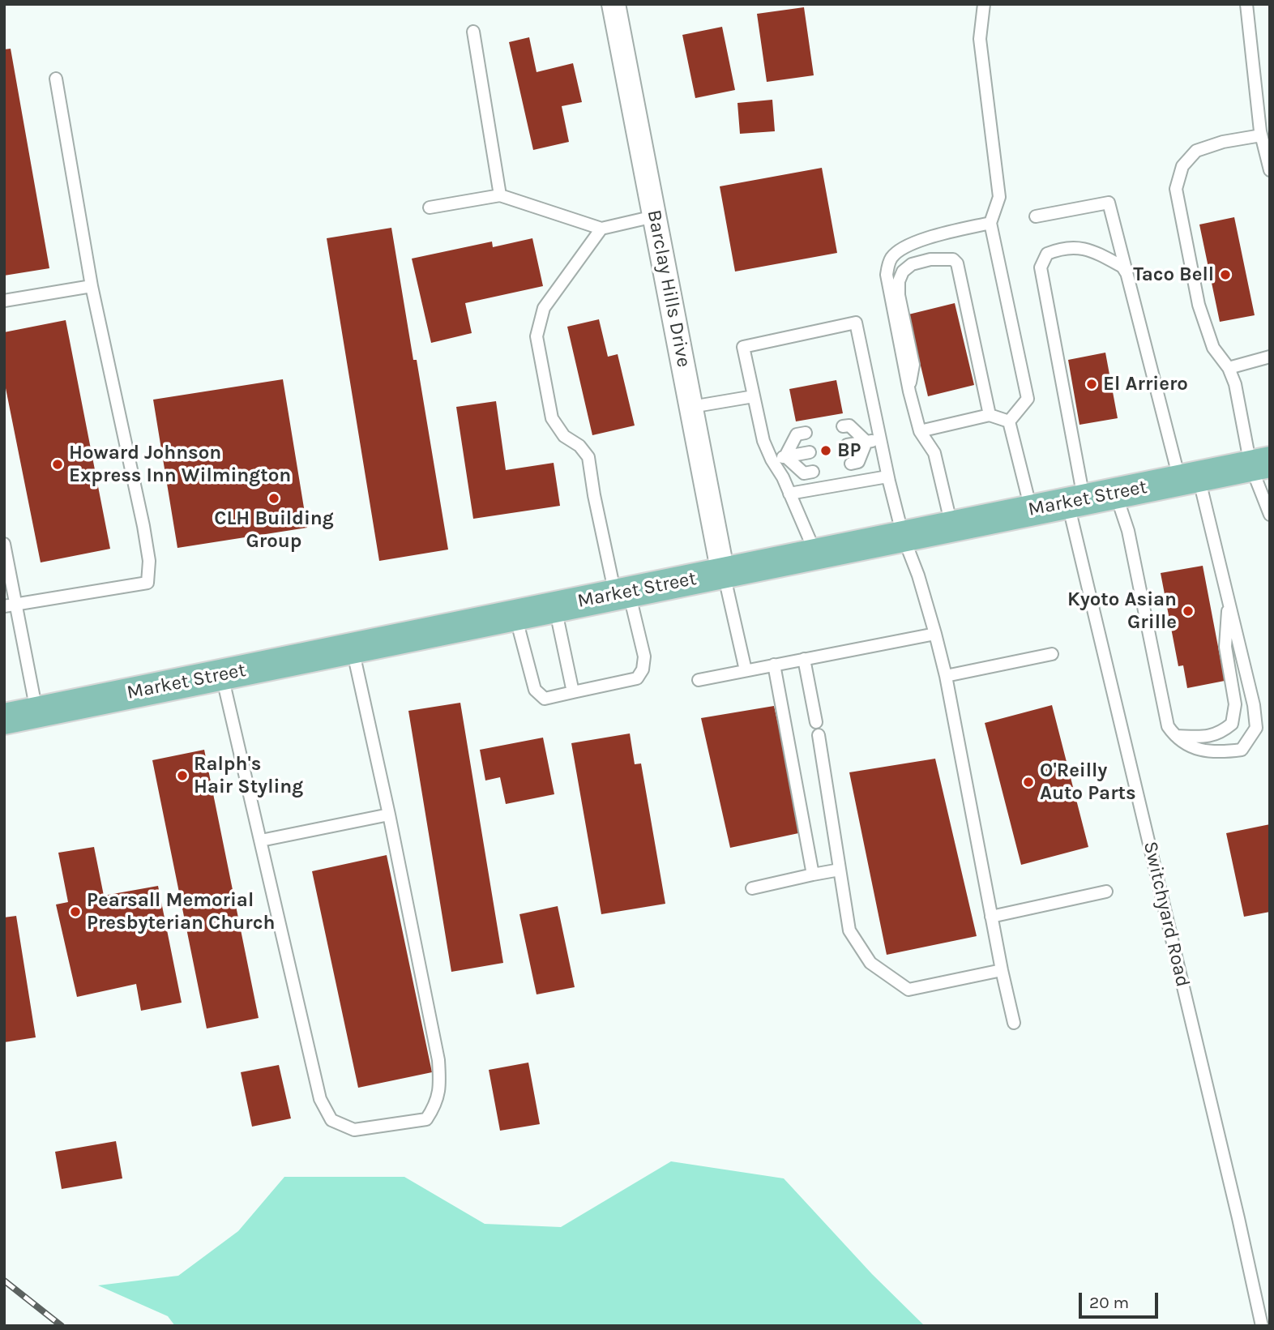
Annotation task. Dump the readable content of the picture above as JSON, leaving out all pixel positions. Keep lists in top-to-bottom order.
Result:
{
  "streets": {
    "main road": ["Market Street"],
    "street": ["Barclay Hills Drive"],
    "lane": ["Switchyard Road"]
  },
  "crossings": [
    ["Barclay Hills Drive", "Market Street"],
    ["Market Street", "Switchyard Road"]
  ],
  "places": [
    "Taco Bell",
    "El Arriero",
    "BP",
    "Howard Johnson Express Inn Wilmington",
    "CLH Building Group",
    "Kyoto Asian Grille",
    "Ralph's Hair Styling",
    "O'Reilly Auto Parts",
    "Pearsall Memorial Presbyterian Church"
  ],
  "scale_bar": "20 m"
}
